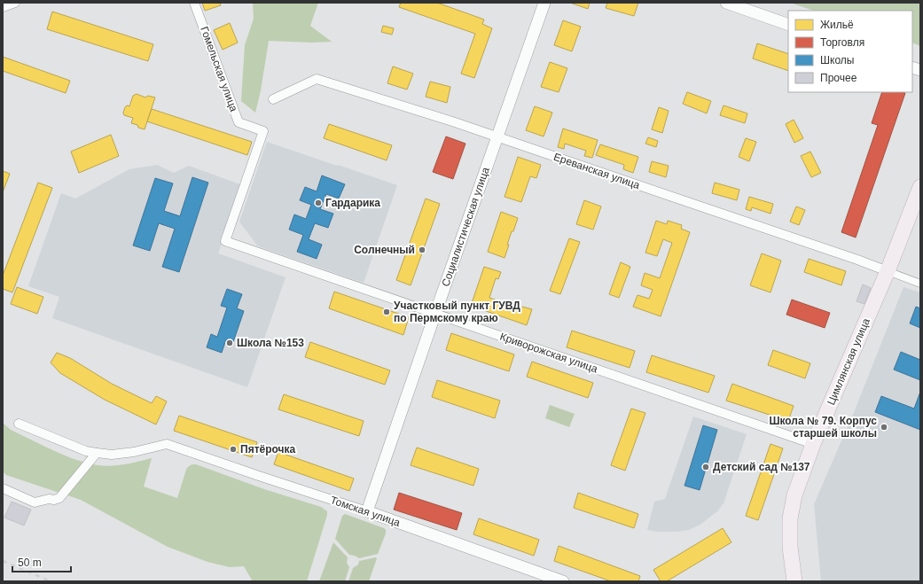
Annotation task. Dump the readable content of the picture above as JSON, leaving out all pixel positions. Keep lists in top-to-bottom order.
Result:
{
  "streets": {
    "main road": ["Цимлянская улица"],
    "street": [
      "Гомельская улица",
      "Ереванская улица",
      "Социалистическая улица",
      "Криворожская улица",
      "Томская улица"
    ]
  },
  "crossings": [
    ["Гомельская улица", "Криворожская улица"],
    ["Ереванская улица", "Социалистическая улица"],
    ["Ереванская улица", "Цимлянская улица"],
    ["Социалистическая улица", "Криворожская улица"],
    ["Социалистическая улица", "Томская улица"],
    ["Криворожская улица", "Цимлянская улица"]
  ],
  "places": [
    "Гардарика",
    "Солнечный",
    "Участковый пункт ГУВД по Пермскому краю",
    "Школа №153",
    "Школа № 79. Корпус старшей школы",
    "Пятёрочка",
    "Детский сад №137"
  ],
  "legend": [
    "Жильё",
    "Торговля",
    "Школы",
    "Прочее"
  ],
  "scale_bar": "50 m"
}
